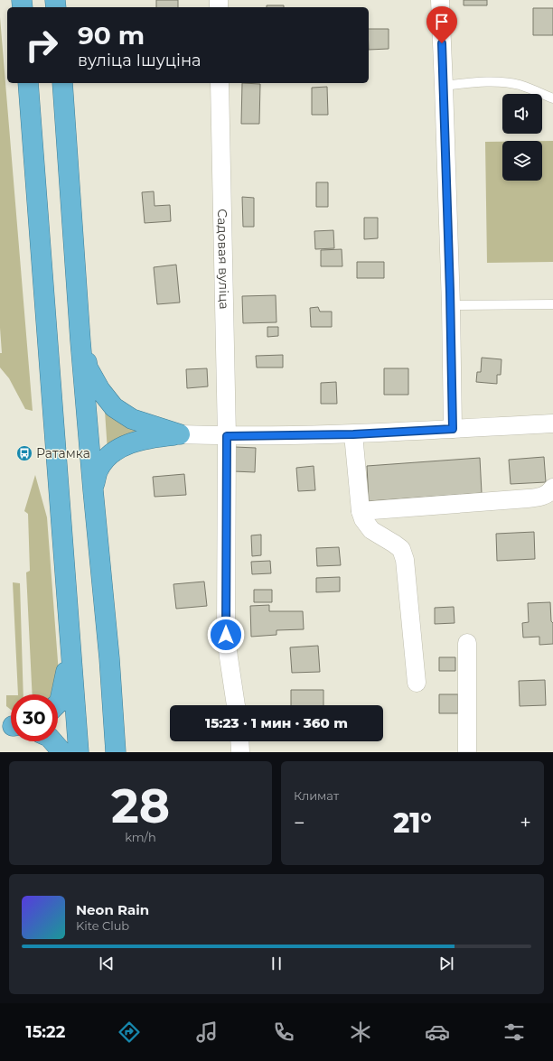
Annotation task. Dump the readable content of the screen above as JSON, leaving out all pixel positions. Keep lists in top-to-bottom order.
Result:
{
  "streets": {
    "street": ["Садовая вуліца"]
  },
  "places": {
    "bus stop": ["Ратамка"]
  },
  "page": {
    "turn": ["90 m", "вуліца Ішуціна"],
    "limit": "30",
    "trip": "15:23 · 1 мин · 360 m",
    "tile": [
      ["28", "km/h"],
      "Климат"
    ],
    "heat": ["−", "21°", "+"],
    "song": ["Neon Rain", "Kite Club"],
    "tabs": "15:22"
  }
}
